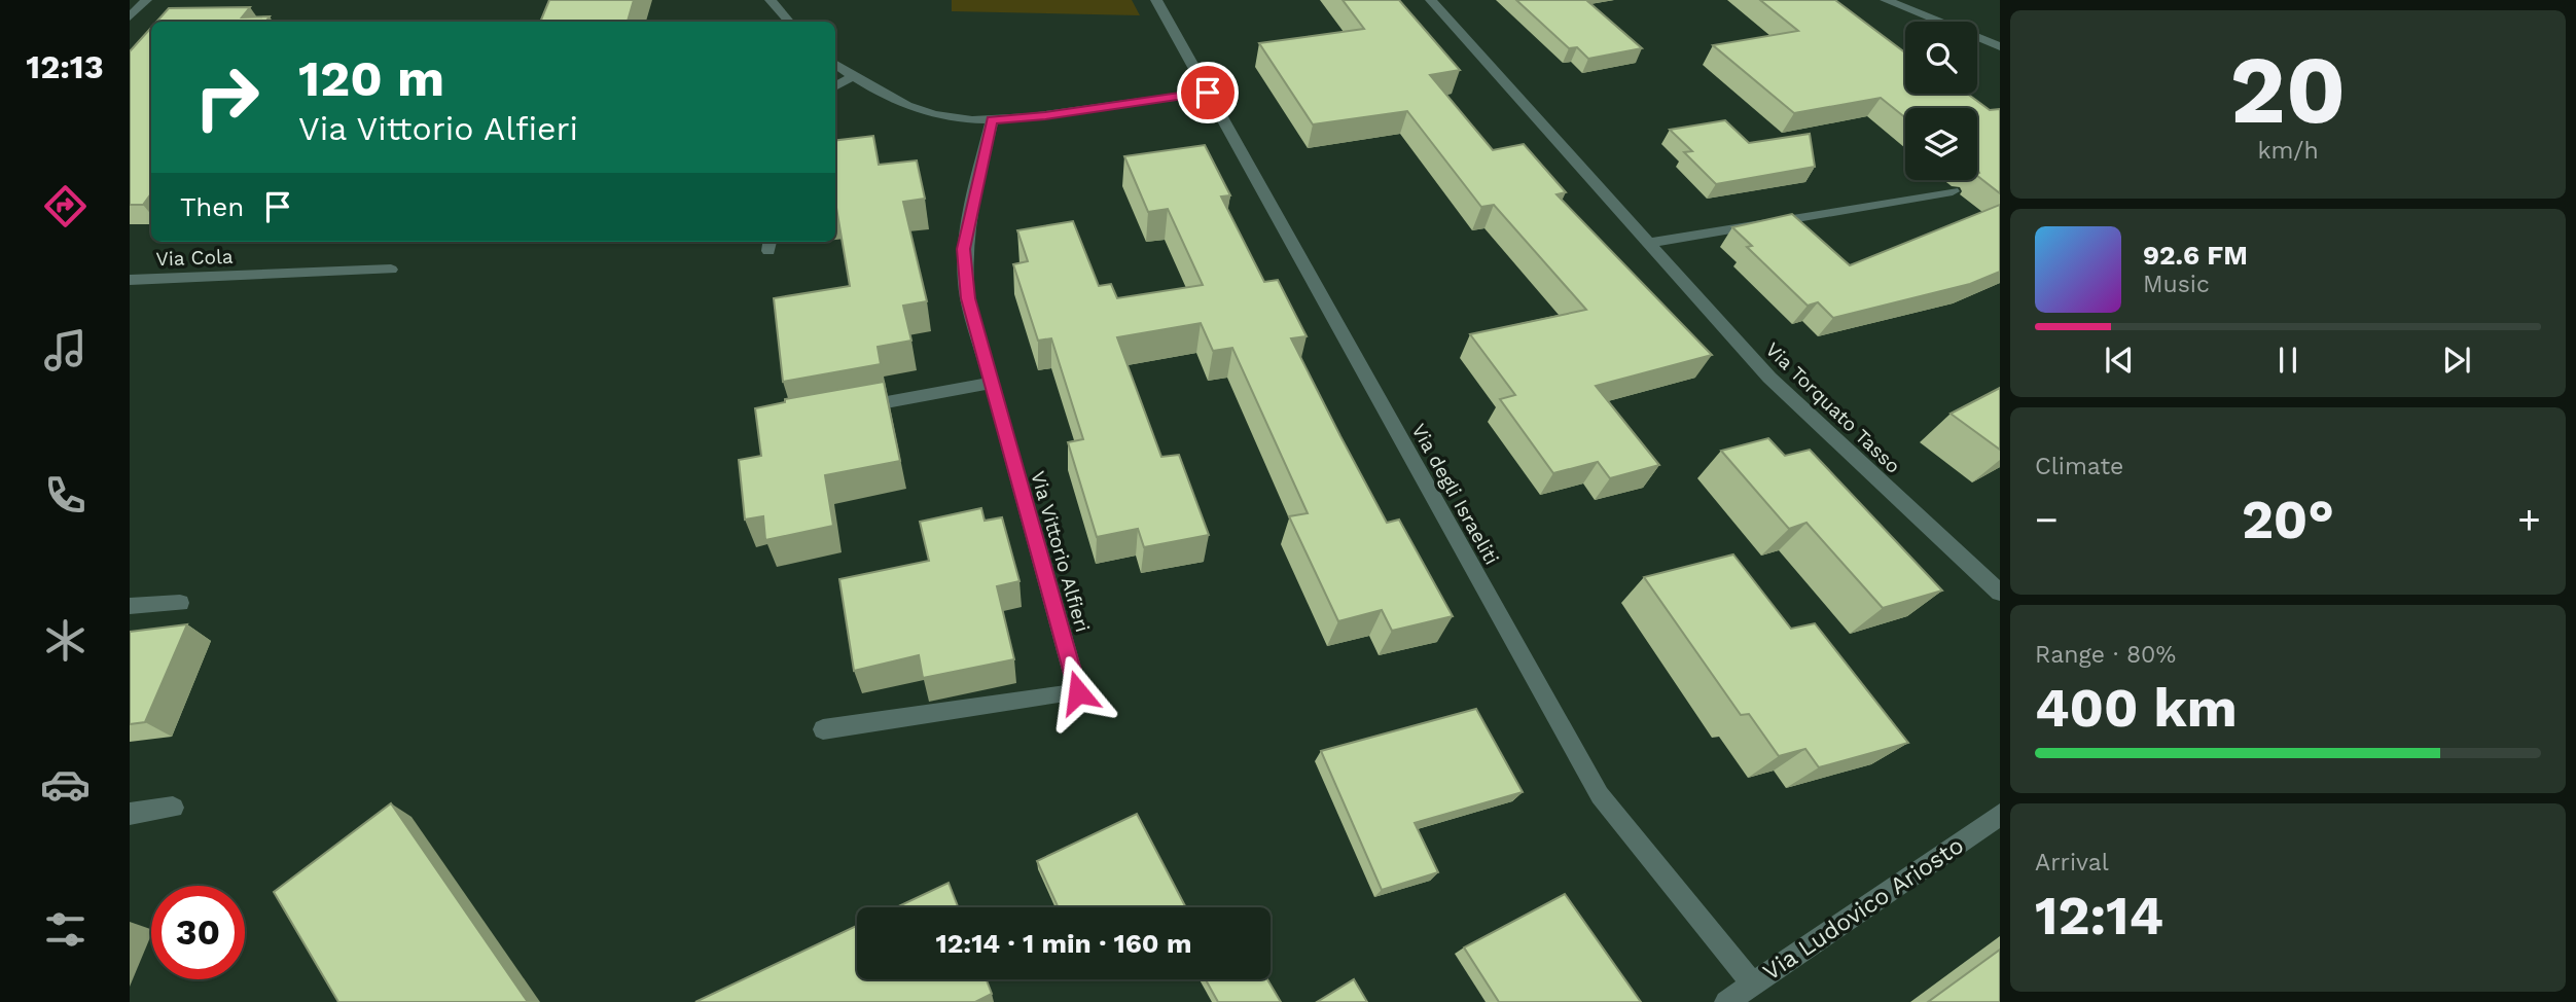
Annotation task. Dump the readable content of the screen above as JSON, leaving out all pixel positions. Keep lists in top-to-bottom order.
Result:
{
  "streets": {
    "street": [
      "Via Cola",
      "Via Torquato Tasso",
      "Via degli Israeliti",
      "Via Vittorio Alfieri",
      "Via Ludovico Ariosto"
    ]
  },
  "crossings": [
    ["Via degli Israeliti", "Via Ludovico Ariosto"]
  ],
  "page": {
    "tabs": "12:13",
    "tile": [
      ["20", "km/h"],
      "Climate",
      ["Range · 80%", "400 km"],
      ["Arrival", "12:14"]
    ],
    "turn": ["120 m", "Via Vittorio Alfieri"],
    "then": "Then",
    "song": ["92.6 FM", "Music"],
    "heat": ["−", "20°", "+"],
    "limit": "30",
    "trip": "12:14 · 1 min · 160 m"
  }
}
